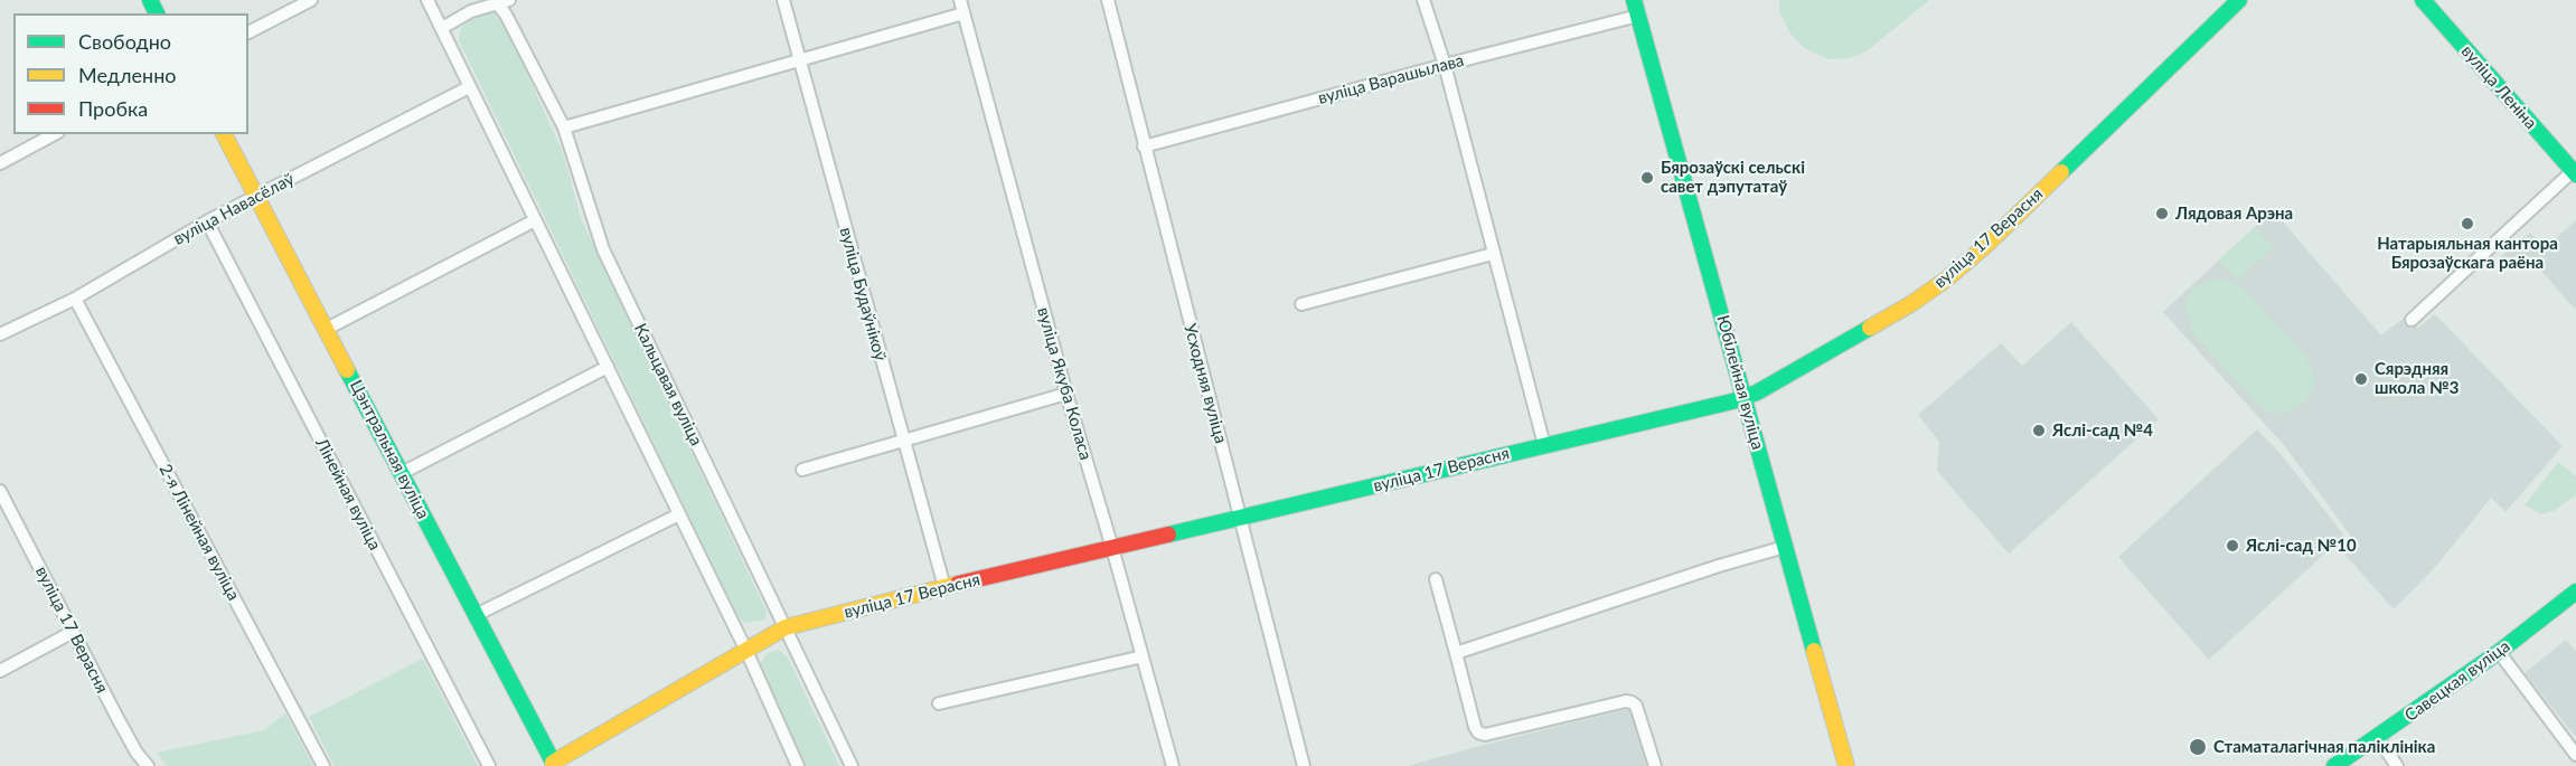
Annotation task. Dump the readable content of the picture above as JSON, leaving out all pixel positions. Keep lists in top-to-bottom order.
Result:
{
  "streets": {
    "street": [
      "вуліца Варашылава",
      "вуліца Леніна",
      "вуліца Навасёлаў",
      "вуліца 17 Верасня",
      "вуліца Будаўнікоў",
      "Юбілейная вуліца",
      "вуліца Якуба Коласа",
      "Усходняя вуліца",
      "Кальцавая вуліца",
      "Цэнтральная вуліца",
      "Лінейная вуліца",
      "2-я Лінейная вуліца",
      "Савецкая вуліца"
    ]
  },
  "crossings": [
    ["вуліца Варашылава", "Юбілейная вуліца"],
    ["вуліца Варашылава", "Усходняя вуліца"],
    ["вуліца Навасёлаў", "Цэнтральная вуліца"],
    ["вуліца Навасёлаў", "Лінейная вуліца"],
    ["вуліца Навасёлаў", "2-я Лінейная вуліца"],
    ["вуліца 17 Верасня", "вуліца Будаўнікоў"],
    ["вуліца 17 Верасня", "Юбілейная вуліца"],
    ["вуліца 17 Верасня", "вуліца Якуба Коласа"],
    ["вуліца 17 Верасня", "Усходняя вуліца"],
    ["вуліца 17 Верасня", "Кальцавая вуліца"],
    ["вуліца 17 Верасня", "Цэнтральная вуліца"]
  ],
  "places": [
    "Бярозаўскі сельскі савет дэпутатаў",
    "Лядовая Арэна",
    "Натарыяльная кантора Бярозаўскага раёна",
    "Сярэдняя школа №3",
    "Яслі-сад №4",
    "Яслі-сад №10",
    "Стаматалагічная паліклініка"
  ],
  "legend": ["Свободно", "Медленно", "Пробка"]
}
